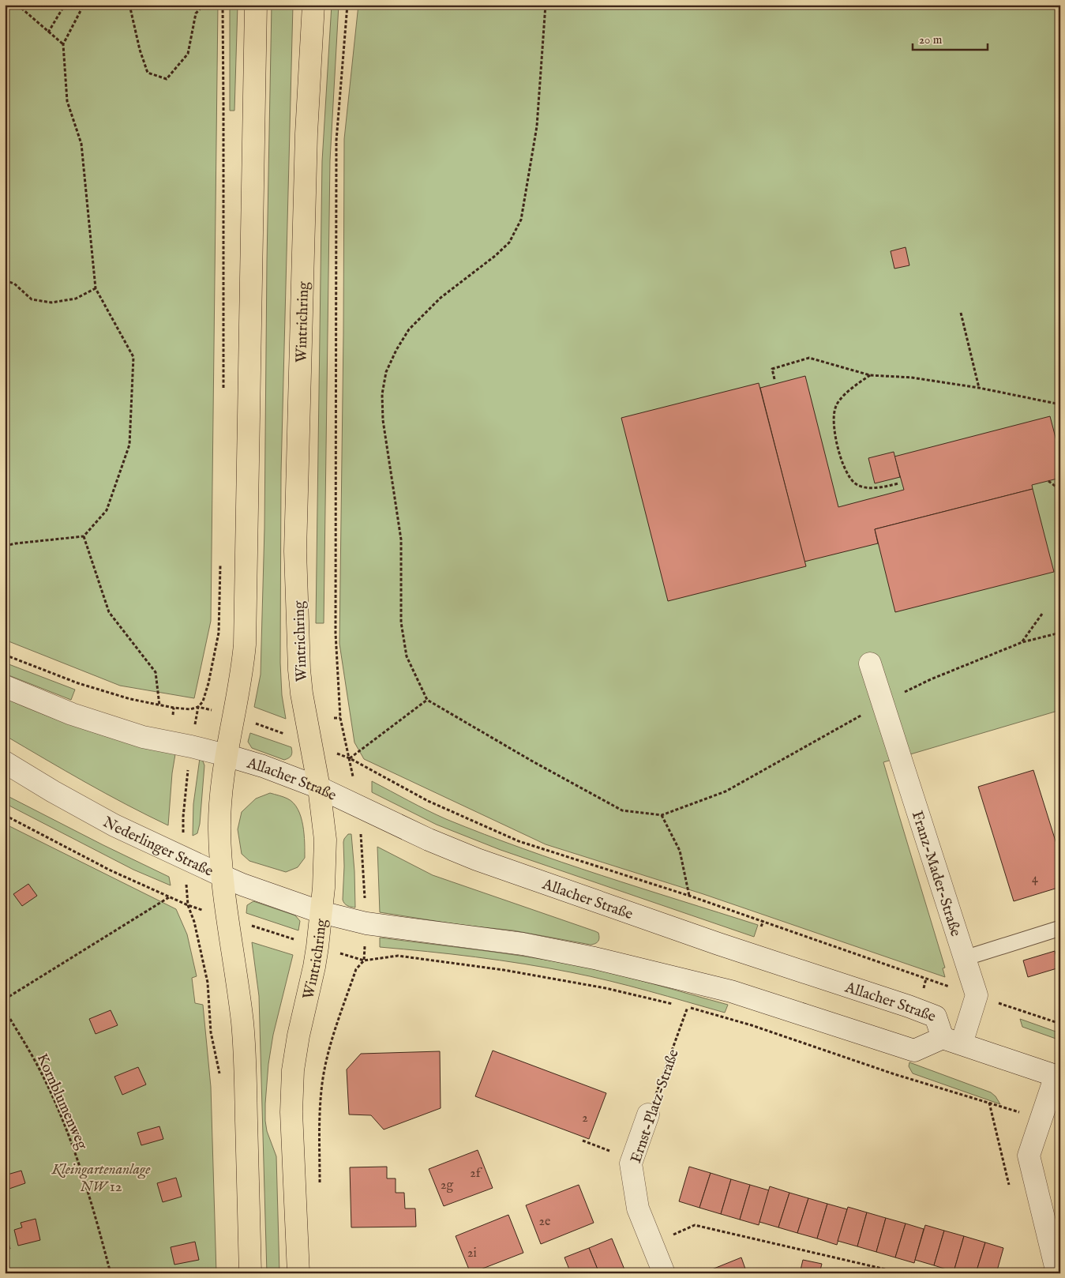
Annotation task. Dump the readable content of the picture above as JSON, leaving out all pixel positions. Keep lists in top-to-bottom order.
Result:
{
  "streets": {
    "main road": [
      "Wintrichring",
      "Allacher Straße",
      "Nederlinger Straße",
      "Franz-Mader-Straße",
      "Ernst-Platz-Straße"
    ],
    "path": ["Kornblumenweg"]
  },
  "crossings": [
    ["Wintrichring", "Allacher Straße"],
    ["Wintrichring", "Nederlinger Straße"],
    ["Allacher Straße", "Nederlinger Straße"]
  ],
  "parks": ["Kleingartenanlage NW 12"],
  "house_numbers": [
    "4",
    "2",
    "2f",
    "2g",
    "2e",
    "2i"
  ],
  "scale_bar": "20 m"
}
